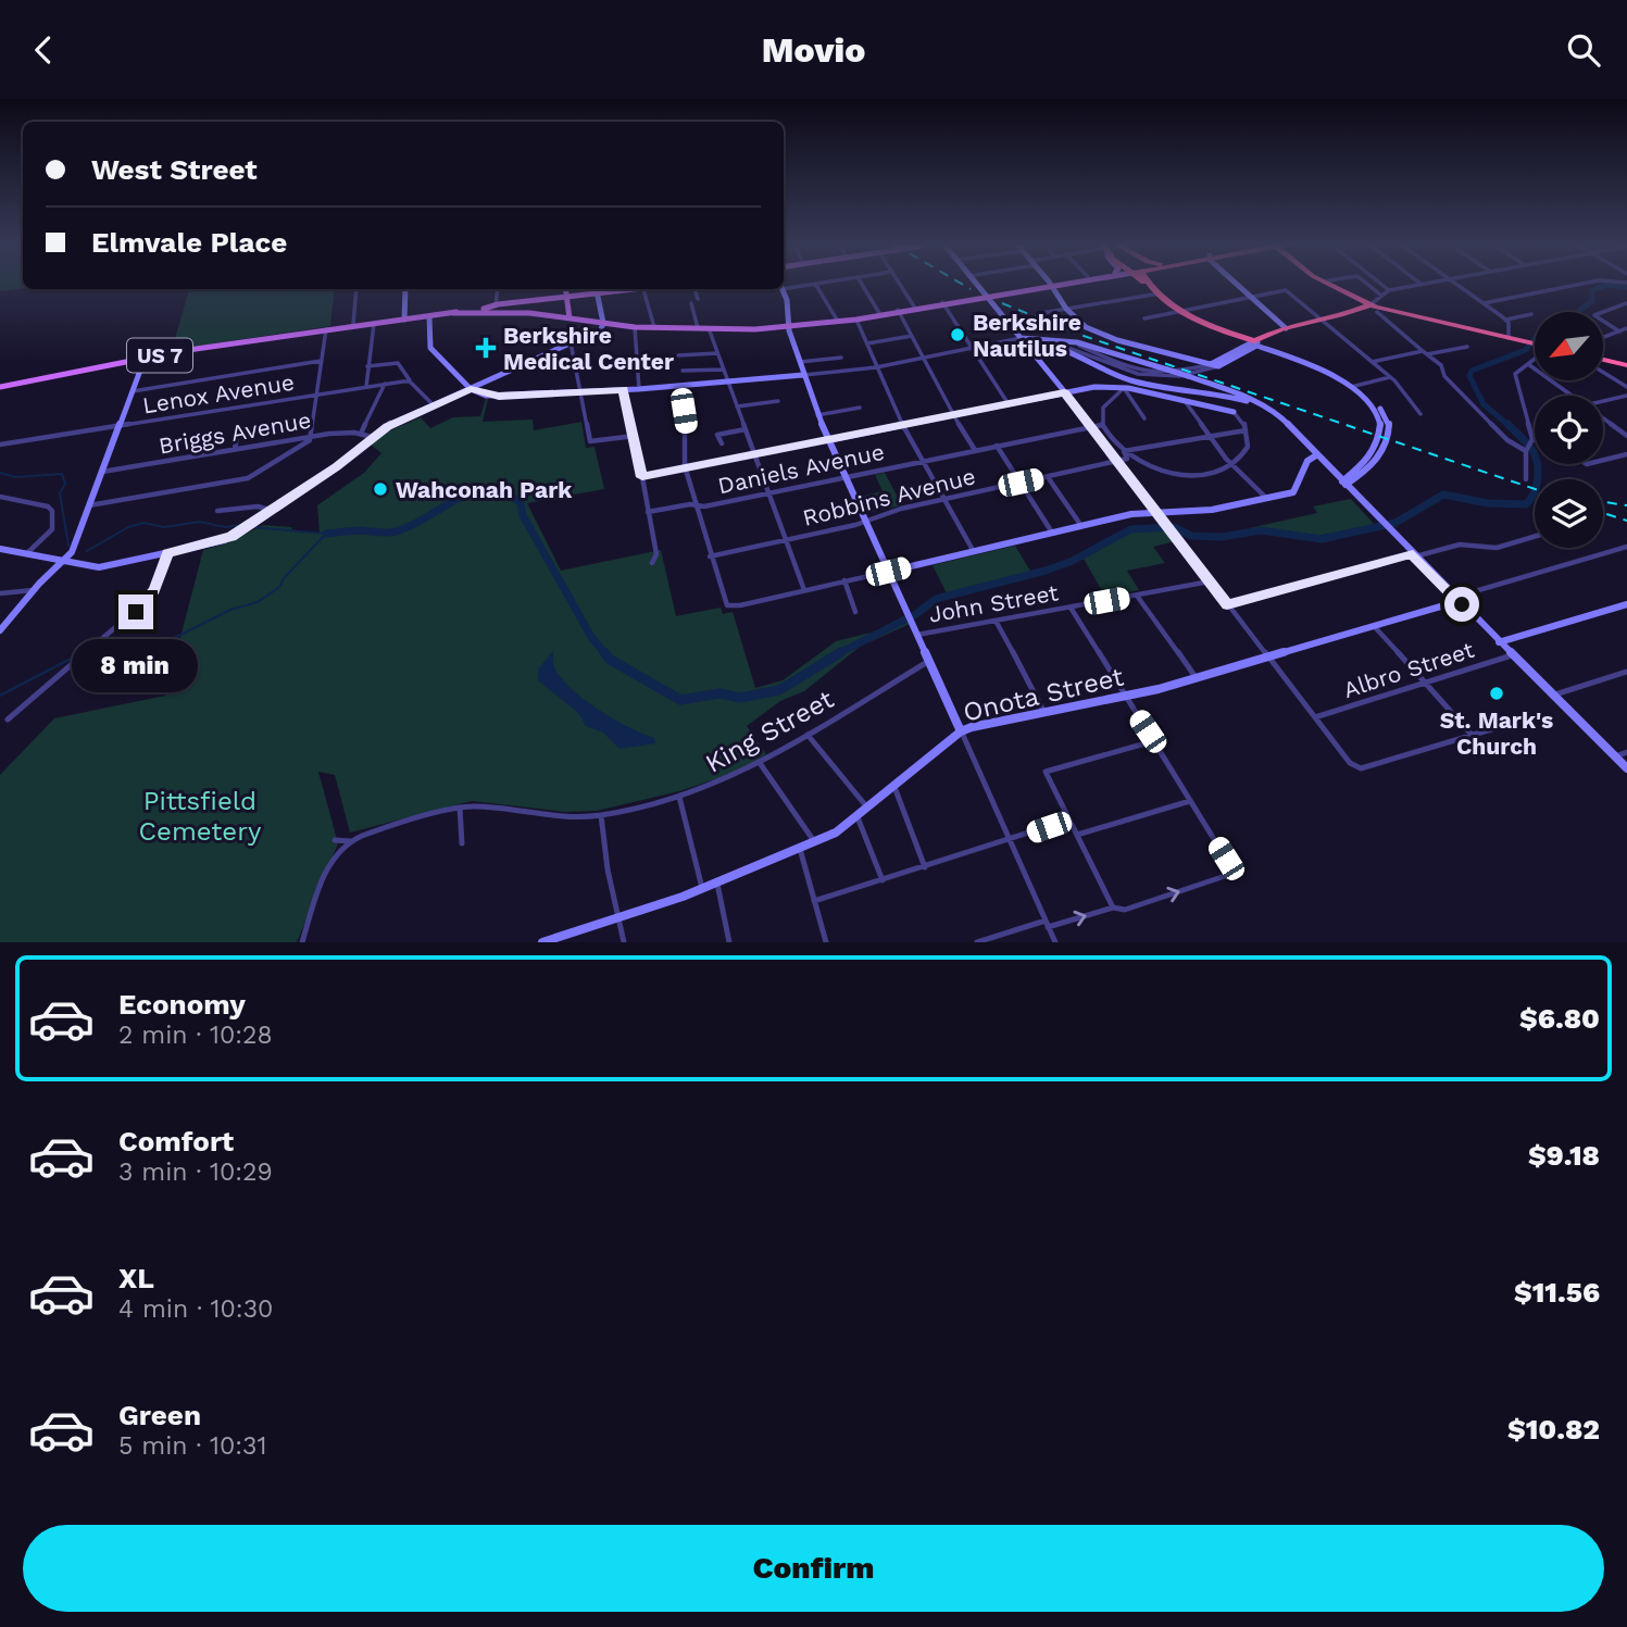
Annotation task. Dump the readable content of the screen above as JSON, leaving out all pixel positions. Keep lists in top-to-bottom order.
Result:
{
  "streets": {
    "main road": ["US 7"],
    "street": [
      "Lenox Avenue",
      "Briggs Avenue",
      "Daniels Avenue",
      "Robbins Avenue",
      "John Street",
      "Albro Street",
      "Onota Street",
      "King Street"
    ]
  },
  "parks": ["Pittsfield Cemetery"],
  "places": {
    "other": ["Berkshire Nautilus", "Wahconah Park", "St. Mark's Church"],
    "health": ["Berkshire Medical Center"]
  },
  "north": "bottom left",
  "page": {
    "header": "Movio",
    "banner": ["West Street", "Elmvale Place"],
    "bubble": "8 min",
    "list": [
      {
        "name": "Economy",
        "note": "2 min · 10:28",
        "value": "$6.80"
      },
      {
        "name": "Comfort",
        "note": "3 min · 10:29",
        "value": "$9.18"
      },
      {
        "name": "XL",
        "note": "4 min · 10:30",
        "value": "$11.56"
      },
      {
        "name": "Green",
        "note": "5 min · 10:31",
        "value": "$10.82"
      }
    ],
    "buttons": "Confirm"
  }
}
